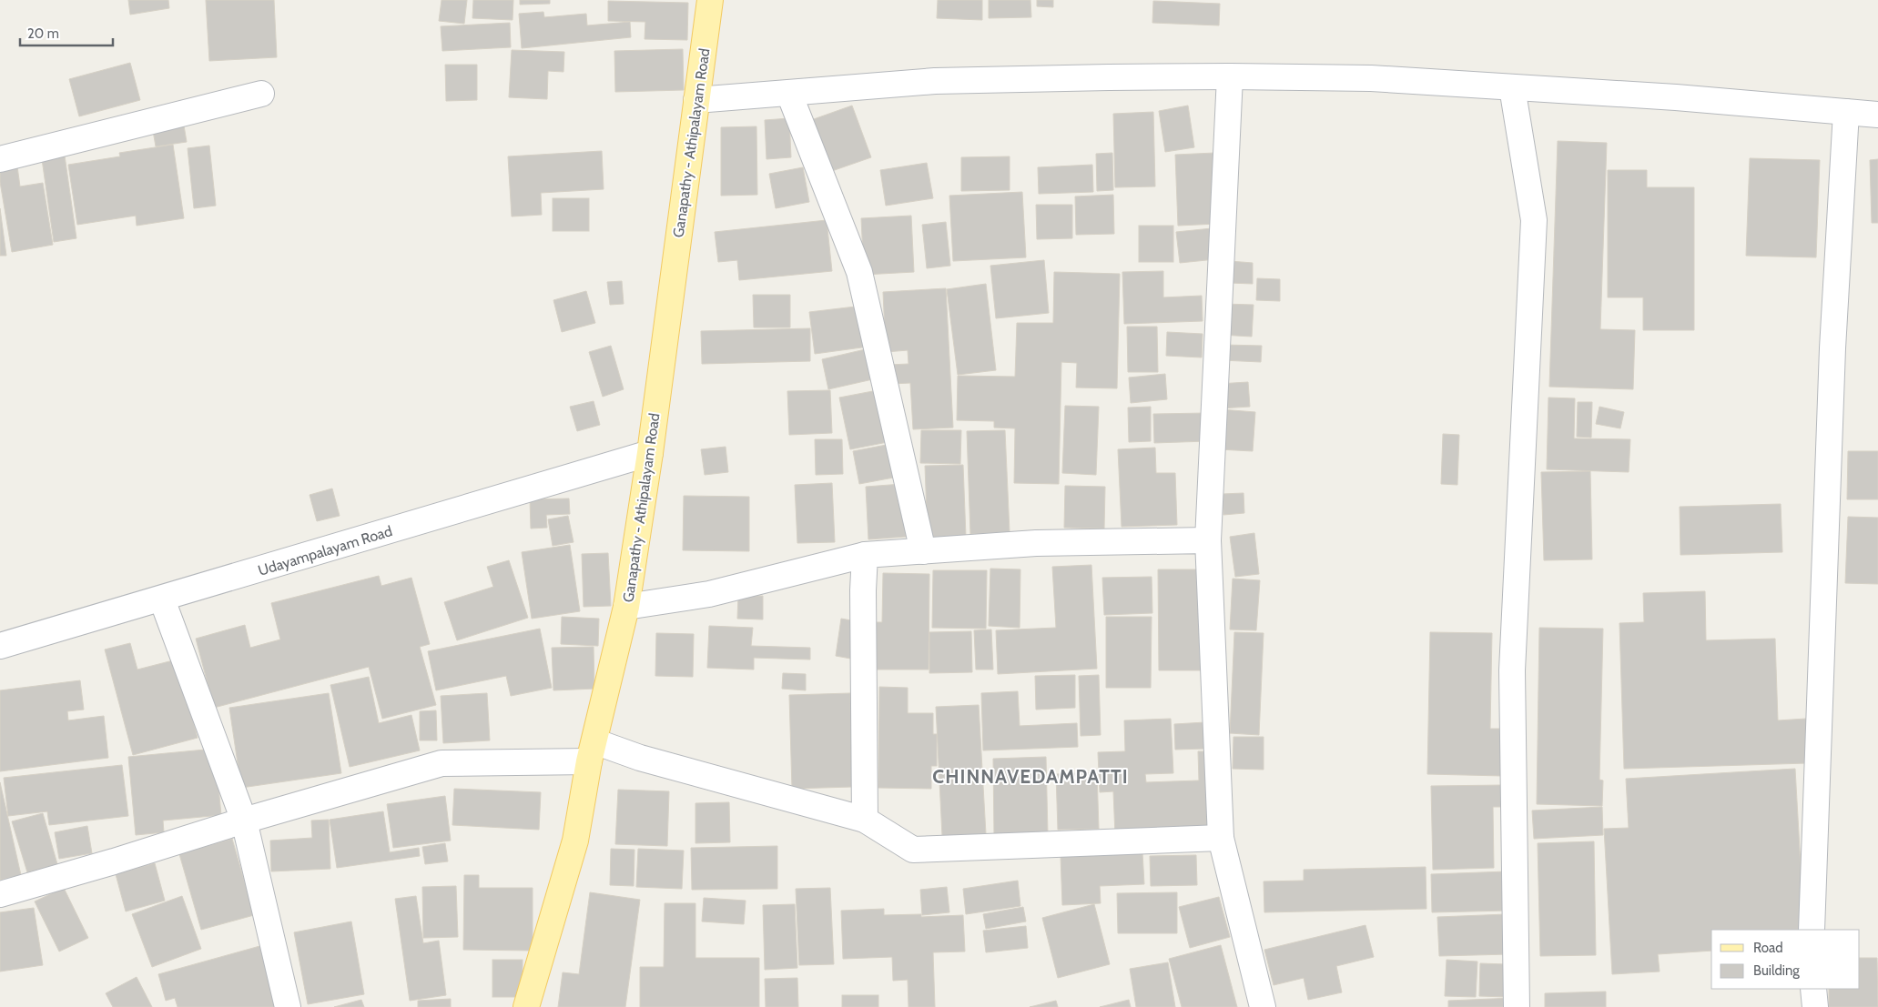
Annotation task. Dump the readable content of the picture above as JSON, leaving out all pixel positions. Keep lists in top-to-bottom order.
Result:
{
  "streets": {
    "main road": ["Ganapathy - Athipalayam Road"],
    "street": ["Udayampalayam Road"]
  },
  "crossings": [
    ["Ganapathy - Athipalayam Road", "Udayampalayam Road"]
  ],
  "districts": ["CHINNAVEDAMPATTI"],
  "legend": ["Road", "Building"],
  "scale_bar": "20 m"
}
